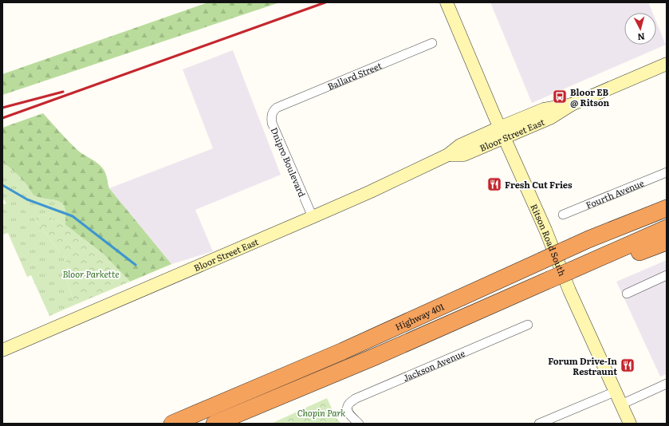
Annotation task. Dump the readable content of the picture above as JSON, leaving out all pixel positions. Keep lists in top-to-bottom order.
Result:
{
  "streets": {
    "highway": ["Highway 401"],
    "main road": ["Bloor Street East", "Ritson Road South"],
    "street": [
      "Ballard Street",
      "Dnipro Boulevard",
      "Fourth Avenue",
      "Jackson Avenue"
    ]
  },
  "crossings": [
    ["Ballard Street", "Dnipro Boulevard"],
    ["Bloor Street East", "Dnipro Boulevard"],
    ["Bloor Street East", "Ritson Road South"]
  ],
  "parks": ["Bloor Parkette", "Chopin Park"],
  "places": {
    "bus stop": ["Bloor EB @ Ritson"],
    "restaurant": ["Fresh Cut Fries", "Forum Drive-In Restraunt"]
  },
  "north": "bottom"
}
